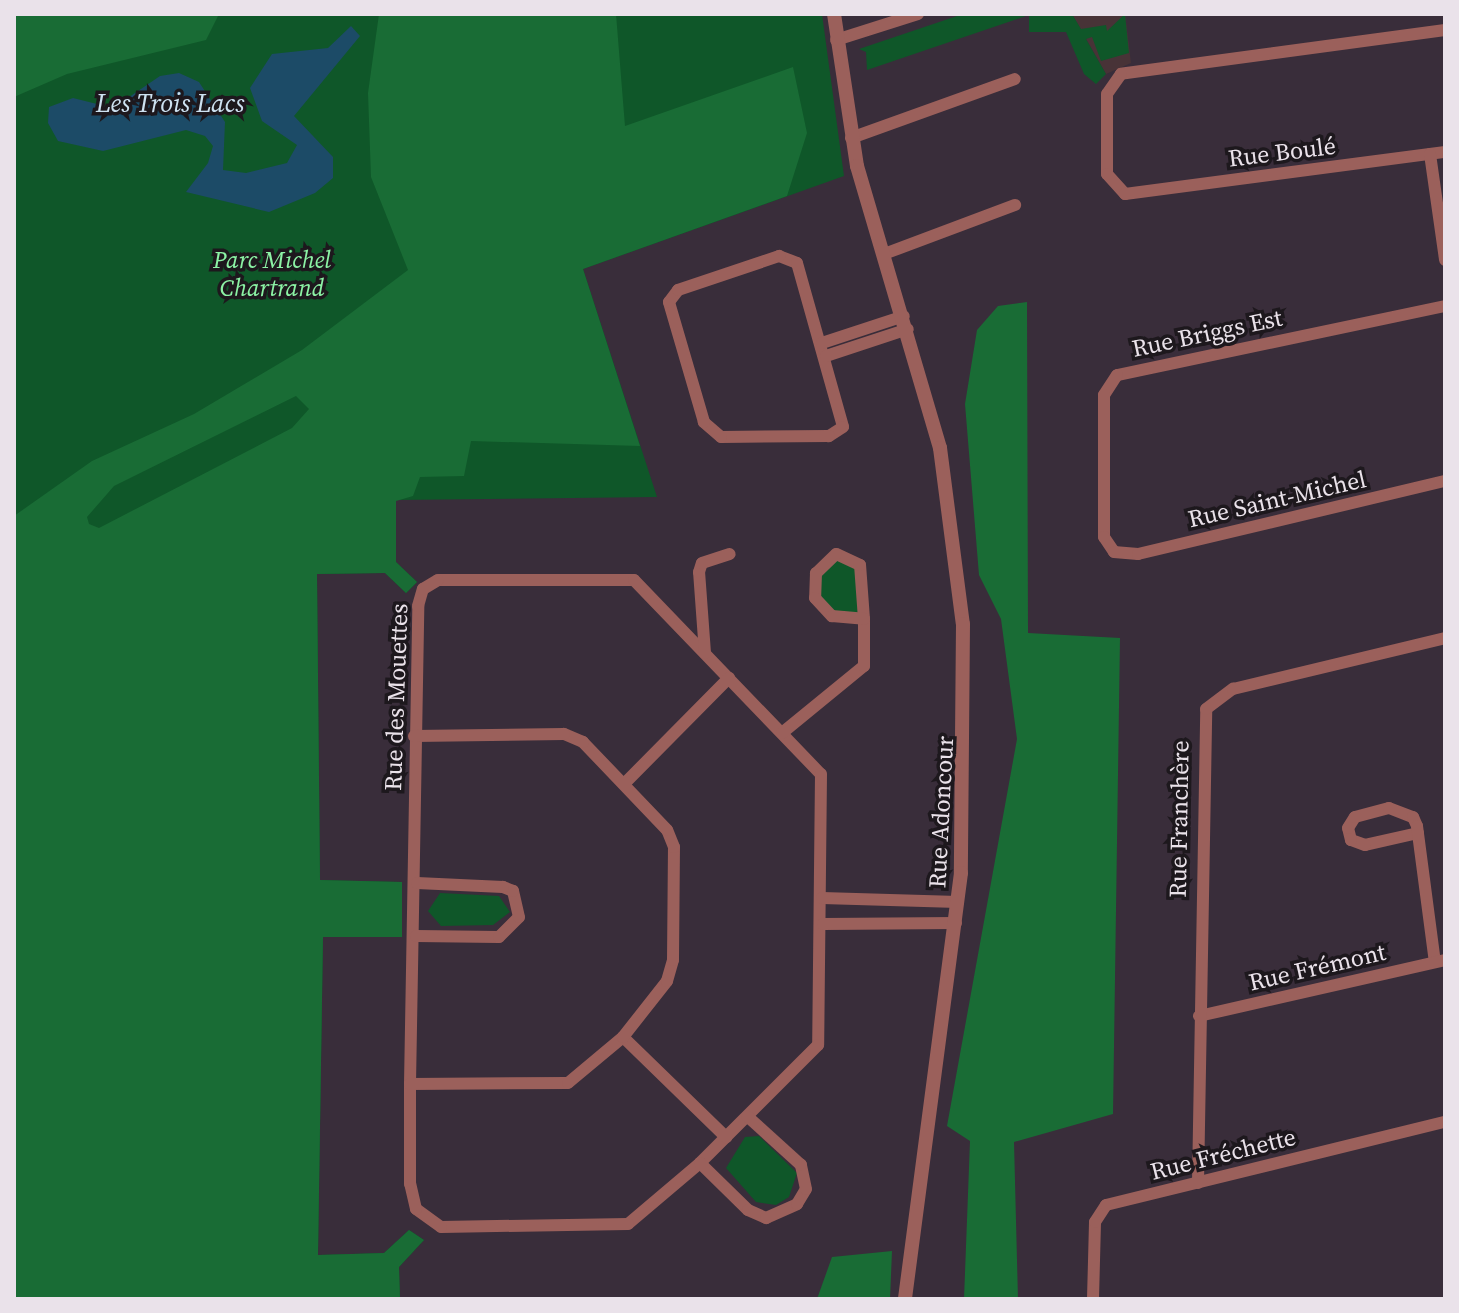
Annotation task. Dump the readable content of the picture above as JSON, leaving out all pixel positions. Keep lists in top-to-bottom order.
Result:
{
  "streets": {
    "street": [
      "Rue Boulé",
      "Rue Briggs Est",
      "Rue Saint-Michel",
      "Rue des Mouettes",
      "Rue Adoncour",
      "Rue Franchère",
      "Rue Frémont",
      "Rue Fréchette"
    ]
  },
  "crossings": [
    ["Rue Briggs Est", "Rue Saint-Michel"],
    ["Rue Franchère", "Rue Frémont"],
    ["Rue Franchère", "Rue Fréchette"]
  ],
  "water": ["Les Trois Lacs"],
  "parks": ["Parc Michel Chartrand"]
}
